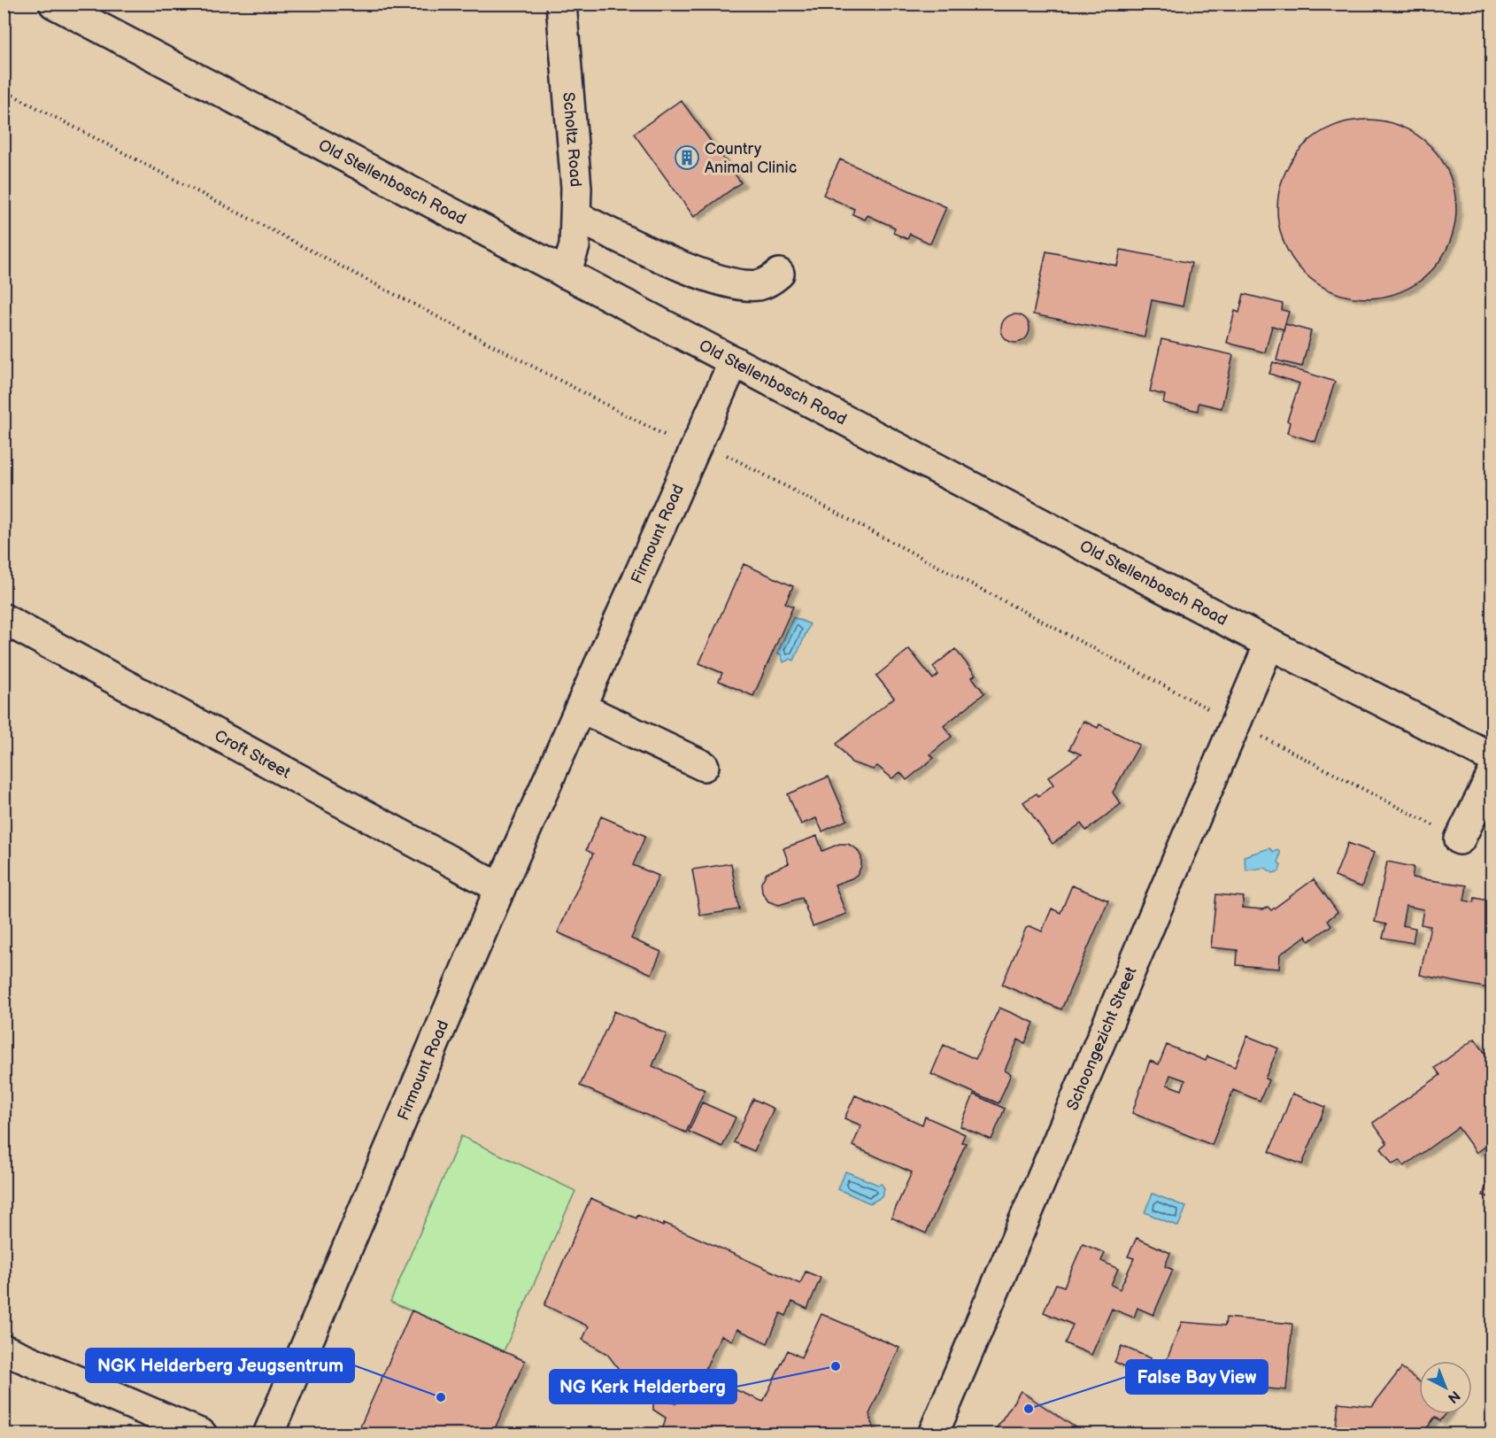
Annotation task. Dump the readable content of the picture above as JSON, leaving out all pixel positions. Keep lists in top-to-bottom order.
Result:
{
  "streets": {
    "street": [
      "Scholtz Road",
      "Old Stellenbosch Road",
      "Firmount Road",
      "Croft Street",
      "Schoongezicht Street"
    ]
  },
  "crossings": [
    ["Scholtz Road", "Old Stellenbosch Road"],
    ["Old Stellenbosch Road", "Firmount Road"],
    ["Old Stellenbosch Road", "Schoongezicht Street"],
    ["Firmount Road", "Croft Street"]
  ],
  "places": {
    "building": ["Country Animal Clinic"],
    "other": ["NG Kerk Helderberg", "NGK Helderberg Jeugsentrum", "False Bay View"]
  },
  "north": "bottom right"
}
